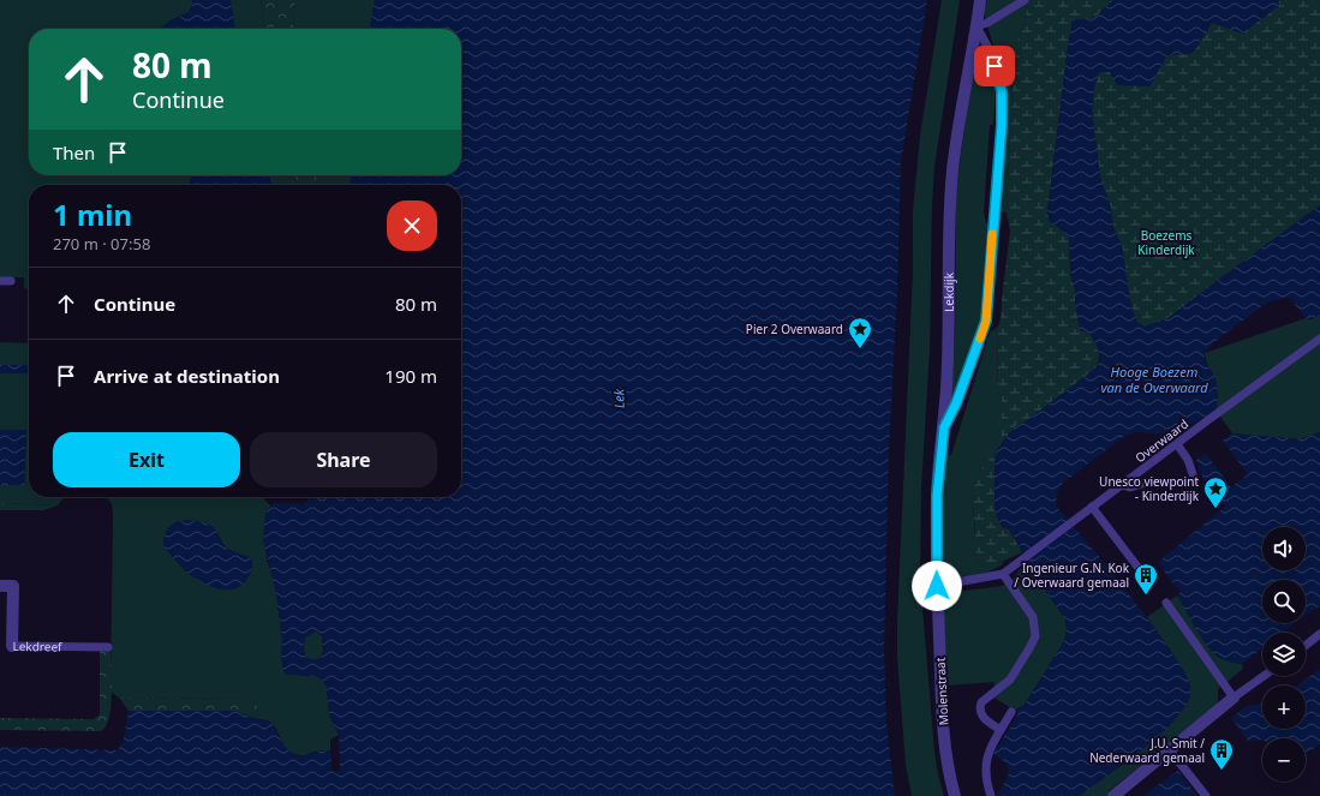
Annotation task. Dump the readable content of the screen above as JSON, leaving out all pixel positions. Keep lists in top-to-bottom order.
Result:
{
  "streets": {
    "street": ["Lekdijk", "Lekdreef", "Molenstraat"],
    "lane": ["Overwaard"]
  },
  "crossings": [
    ["Lekdijk", "Overwaard"],
    ["Lekdijk", "Molenstraat"],
    ["Overwaard", "Molenstraat"]
  ],
  "water": ["Hooge Boezem van de Overwaard", "Lek"],
  "parks": ["Boezems Kinderdijk"],
  "places": {
    "place": ["Pier 2 Overwaard", "Unesco viewpoint - Kinderdijk"],
    "building": ["Ingenieur G.N. Kok / Overwaard gemaal", "J.U. Smit / Nederwaard gemaal"]
  },
  "page": {
    "turn": ["80 m", "Continue"],
    "then": "Then",
    "heading": ["1 min", "270 m · 07:58"],
    "list": [
      {
        "name": "Continue",
        "value": "80 m"
      },
      {
        "name": "Arrive at destination",
        "value": "190 m"
      }
    ],
    "buttons": ["Exit", "Share"],
    "map_buttons": ["+", "−"]
  }
}
